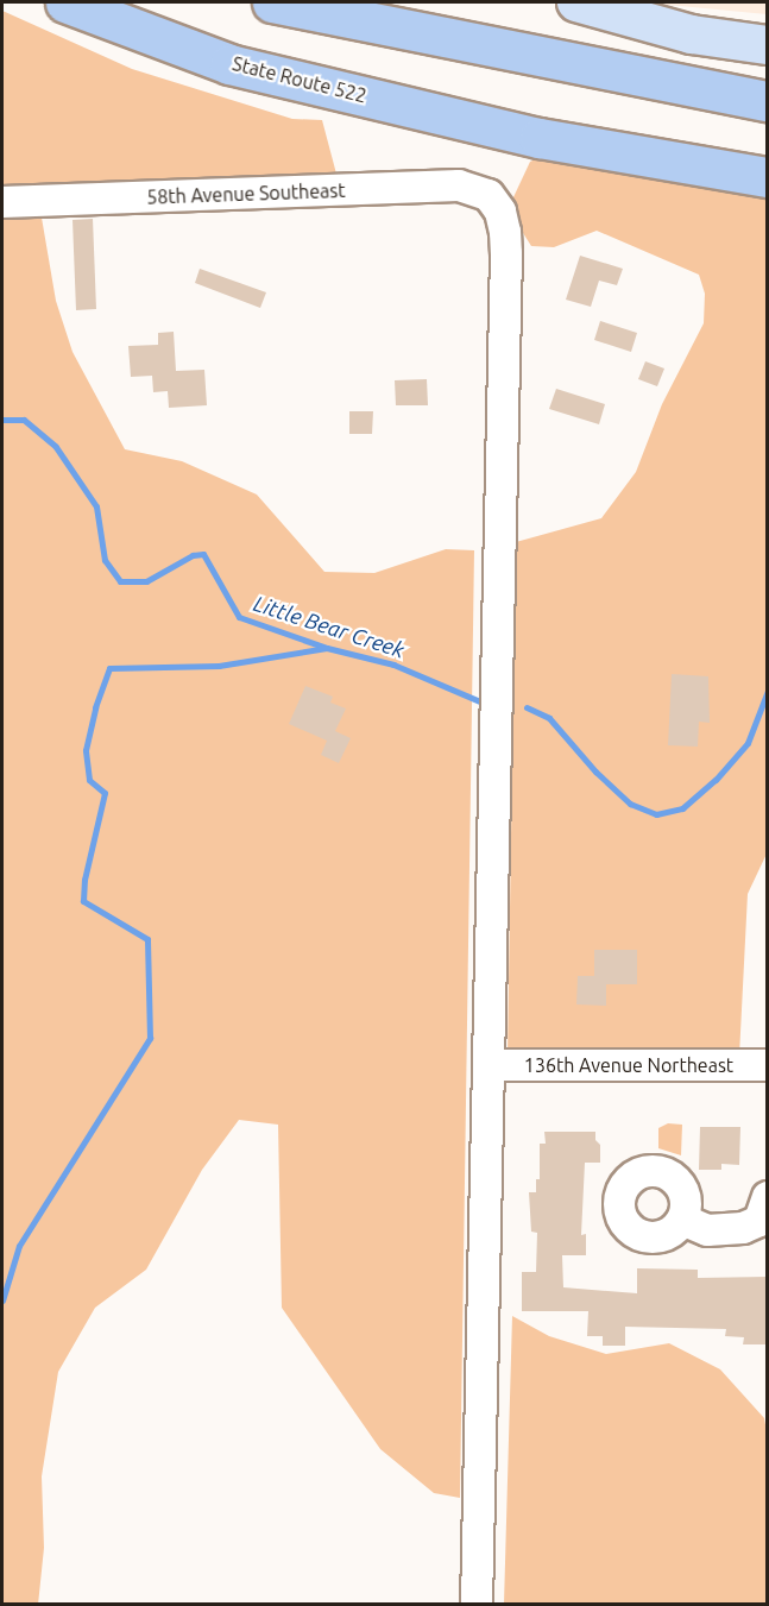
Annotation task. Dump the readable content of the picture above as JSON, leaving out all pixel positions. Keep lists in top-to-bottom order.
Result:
{
  "streets": {
    "highway": ["State Route 522"],
    "street": ["58th Avenue Southeast", "136th Avenue Northeast"]
  },
  "crossings": [
    ["58th Avenue Southeast", "136th Avenue Northeast"]
  ],
  "water": ["Little Bear Creek"]
}
